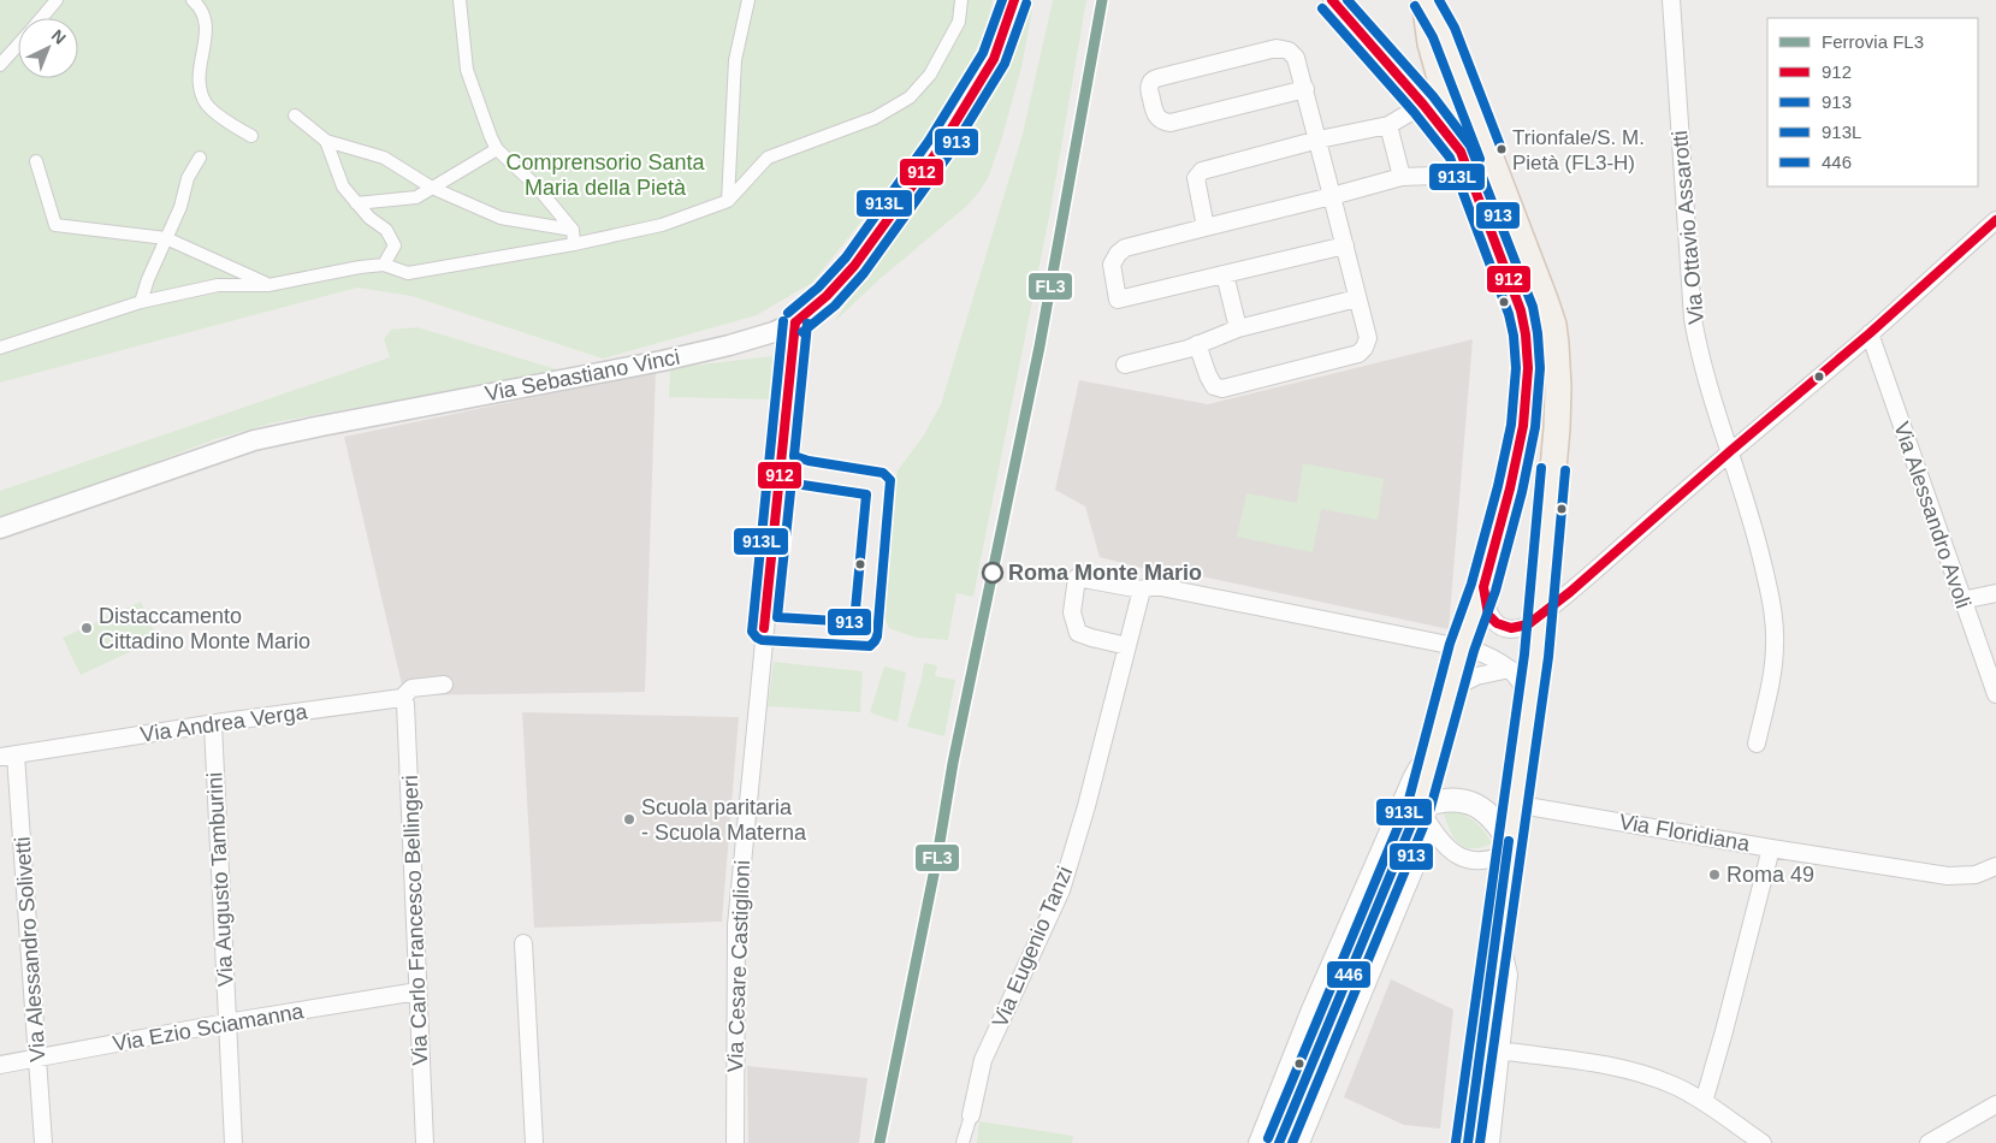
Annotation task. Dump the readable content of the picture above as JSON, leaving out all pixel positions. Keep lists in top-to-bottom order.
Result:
{
  "streets": {
    "street": [
      "Via Ottavio Assarotti",
      "Via Sebastiano Vinci",
      "Via Alessandro Avoli",
      "Via Andrea Verga",
      "Via Floridiana",
      "Via Augusto Tamburini",
      "Via Carlo Francesco Bellingeri",
      "Via Eugenio Tanzi",
      "Via Alessandro Solivetti",
      "Via Cesare Castiglioni",
      "Via Ezio Sciamanna"
    ]
  },
  "crossings": [
    ["Via Sebastiano Vinci", "Via Cesare Castiglioni"],
    ["Via Andrea Verga", "Via Augusto Tamburini"],
    ["Via Andrea Verga", "Via Carlo Francesco Bellingeri"],
    ["Via Andrea Verga", "Via Alessandro Solivetti"],
    ["Via Augusto Tamburini", "Via Ezio Sciamanna"],
    ["Via Carlo Francesco Bellingeri", "Via Ezio Sciamanna"],
    ["Via Alessandro Solivetti", "Via Ezio Sciamanna"]
  ],
  "parks": ["Comprensorio Santa Maria della Pietà"],
  "places": [
    "Trionfale/S. M. Pietà (FL3-H)",
    "Roma Monte Mario",
    "Distaccamento Cittadino Monte Mario",
    "Scuola paritaria - Scuola Materna",
    "Roma 49"
  ],
  "lines": [
    "rail line FL3",
    "transit line 912",
    "transit line 913",
    "transit line 913L",
    "transit line 446"
  ],
  "legend": [
    "Ferrovia FL3",
    "912",
    "913",
    "913L",
    "446"
  ],
  "north": "top right"
}
